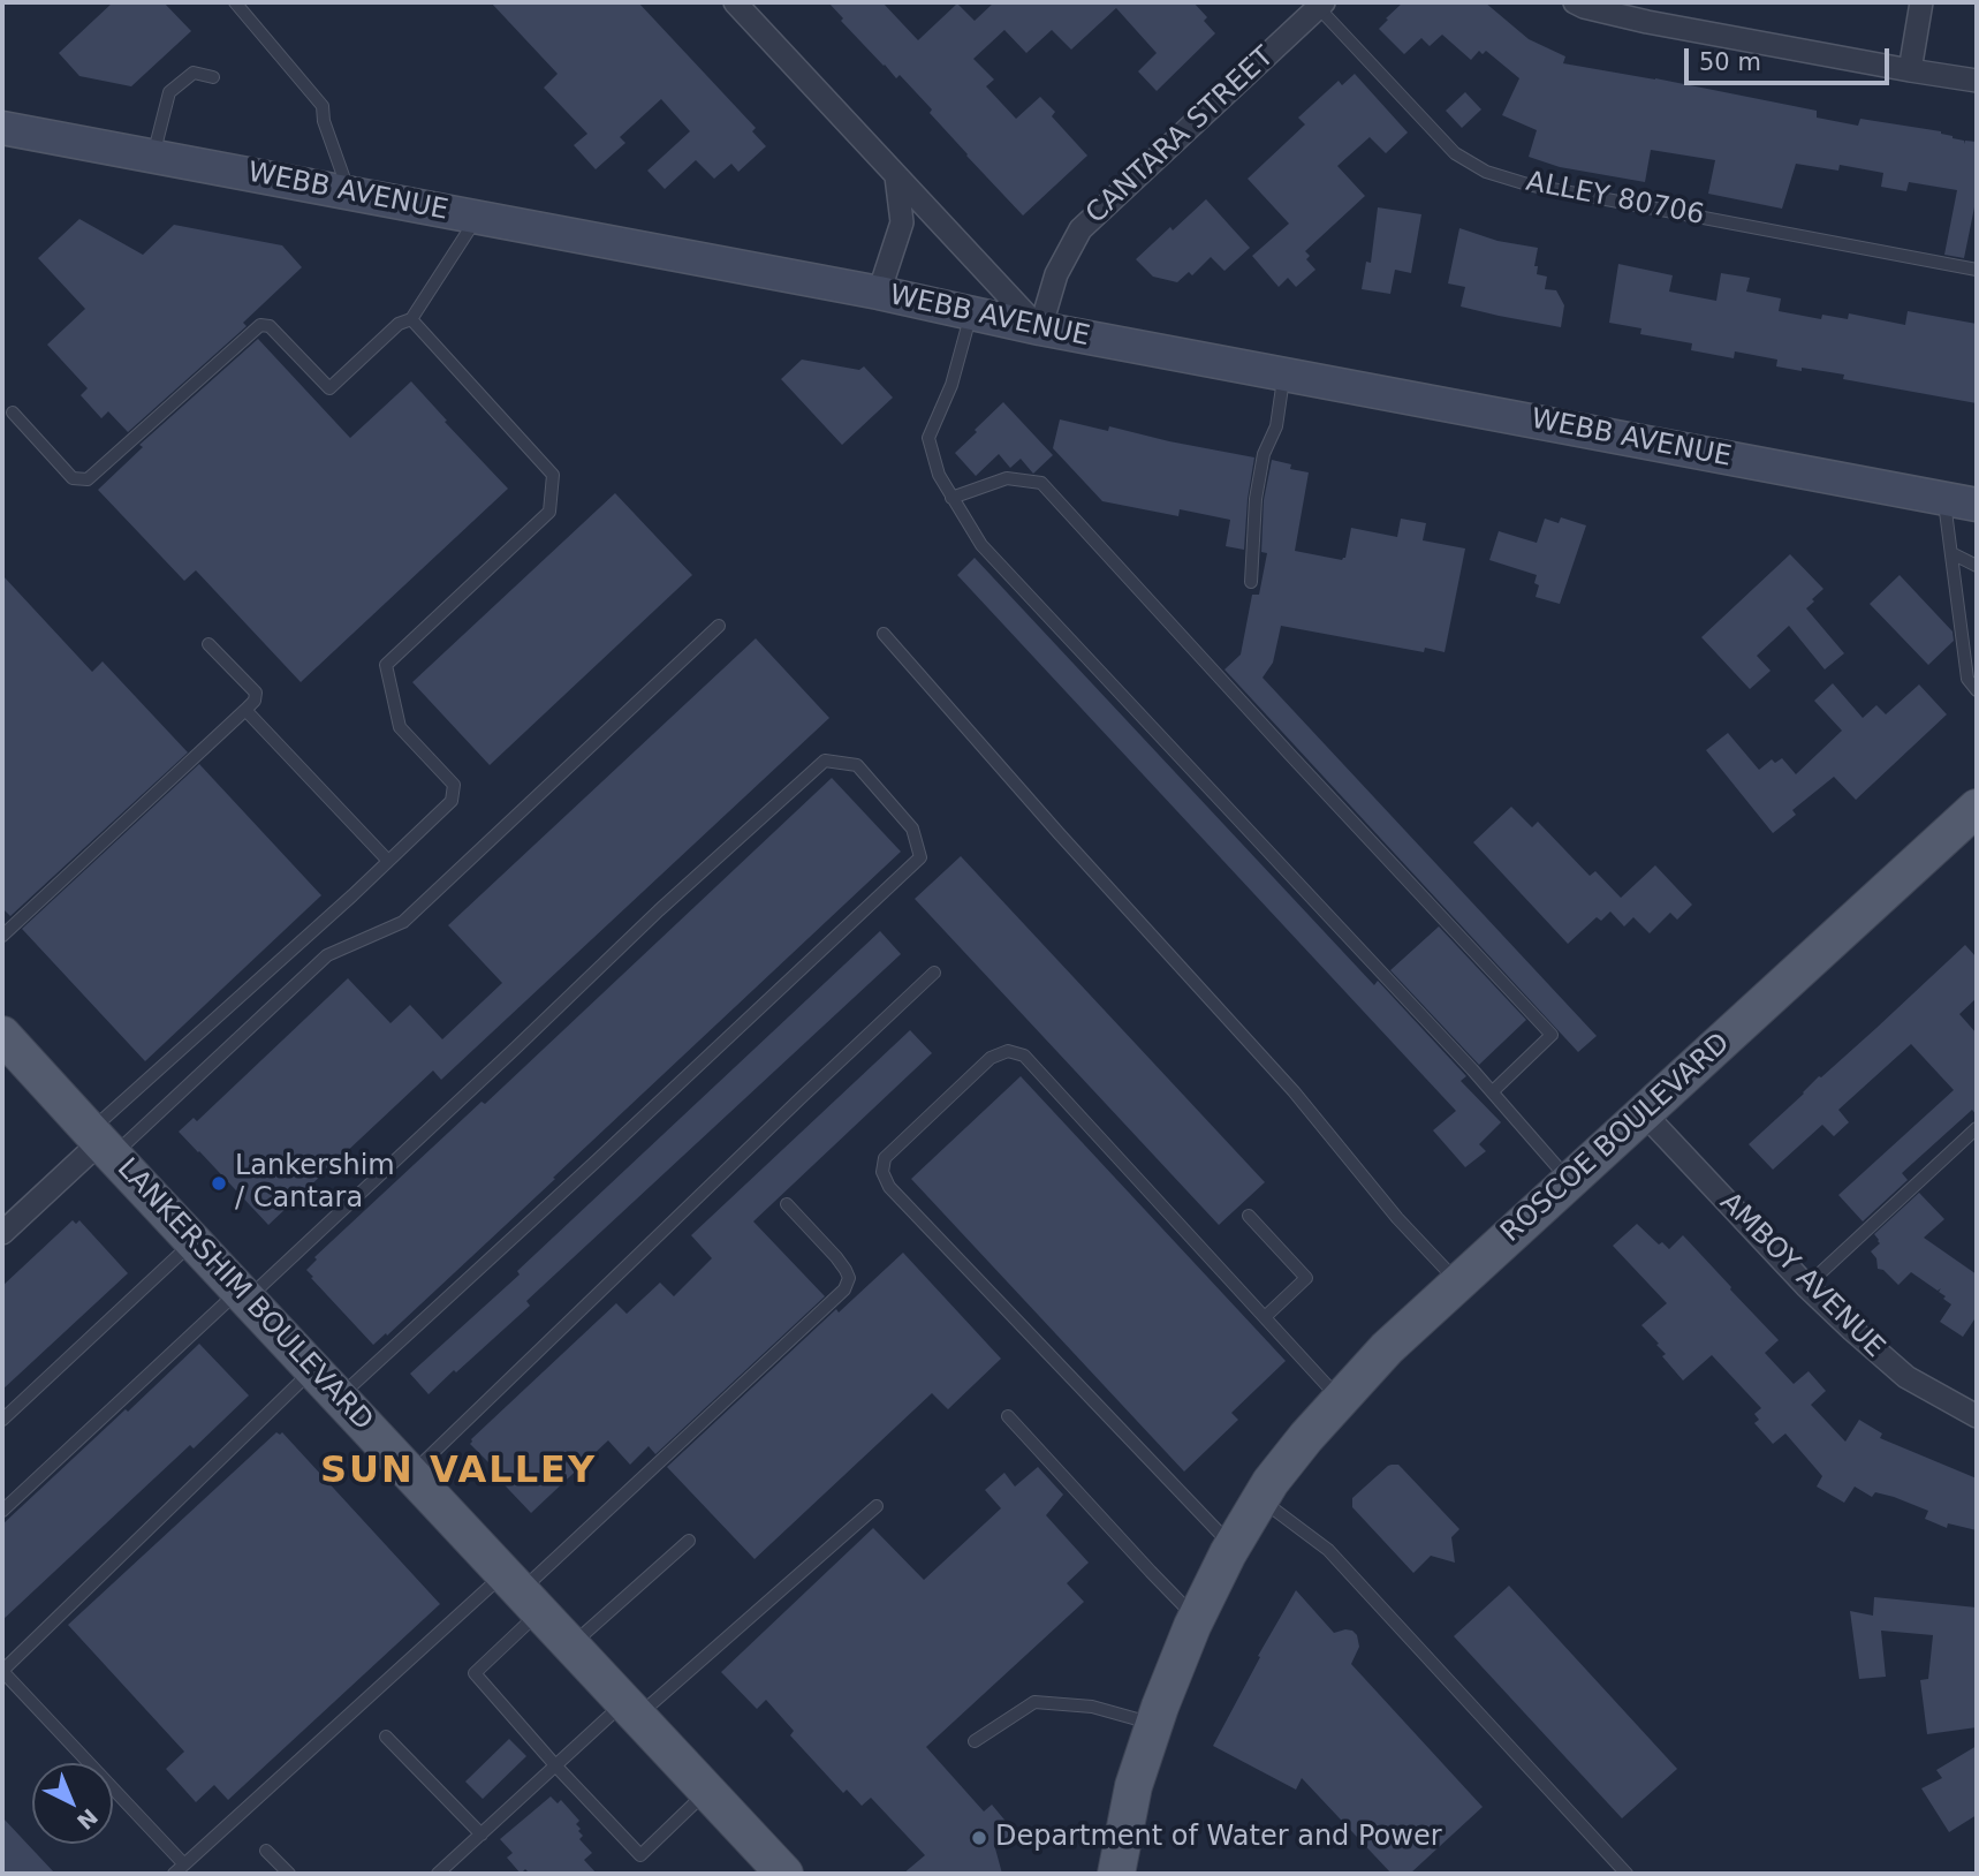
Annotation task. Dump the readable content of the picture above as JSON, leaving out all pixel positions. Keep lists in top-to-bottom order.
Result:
{
  "streets": {
    "main road": ["ROSCOE BOULEVARD", "LANKERSHIM BOULEVARD"],
    "street": ["CANTARA STREET", "WEBB AVENUE", "AMBOY AVENUE"],
    "lane": ["ALLEY 80706"]
  },
  "crossings": [
    ["CANTARA STREET", "WEBB AVENUE"],
    ["CANTARA STREET", "ALLEY 80706"],
    ["ROSCOE BOULEVARD", "AMBOY AVENUE"]
  ],
  "districts": ["SUN VALLEY"],
  "places": ["Lankershim / Cantara", "Department of Water and Power"],
  "scale_bar": "50 m",
  "north": "bottom right"
}
